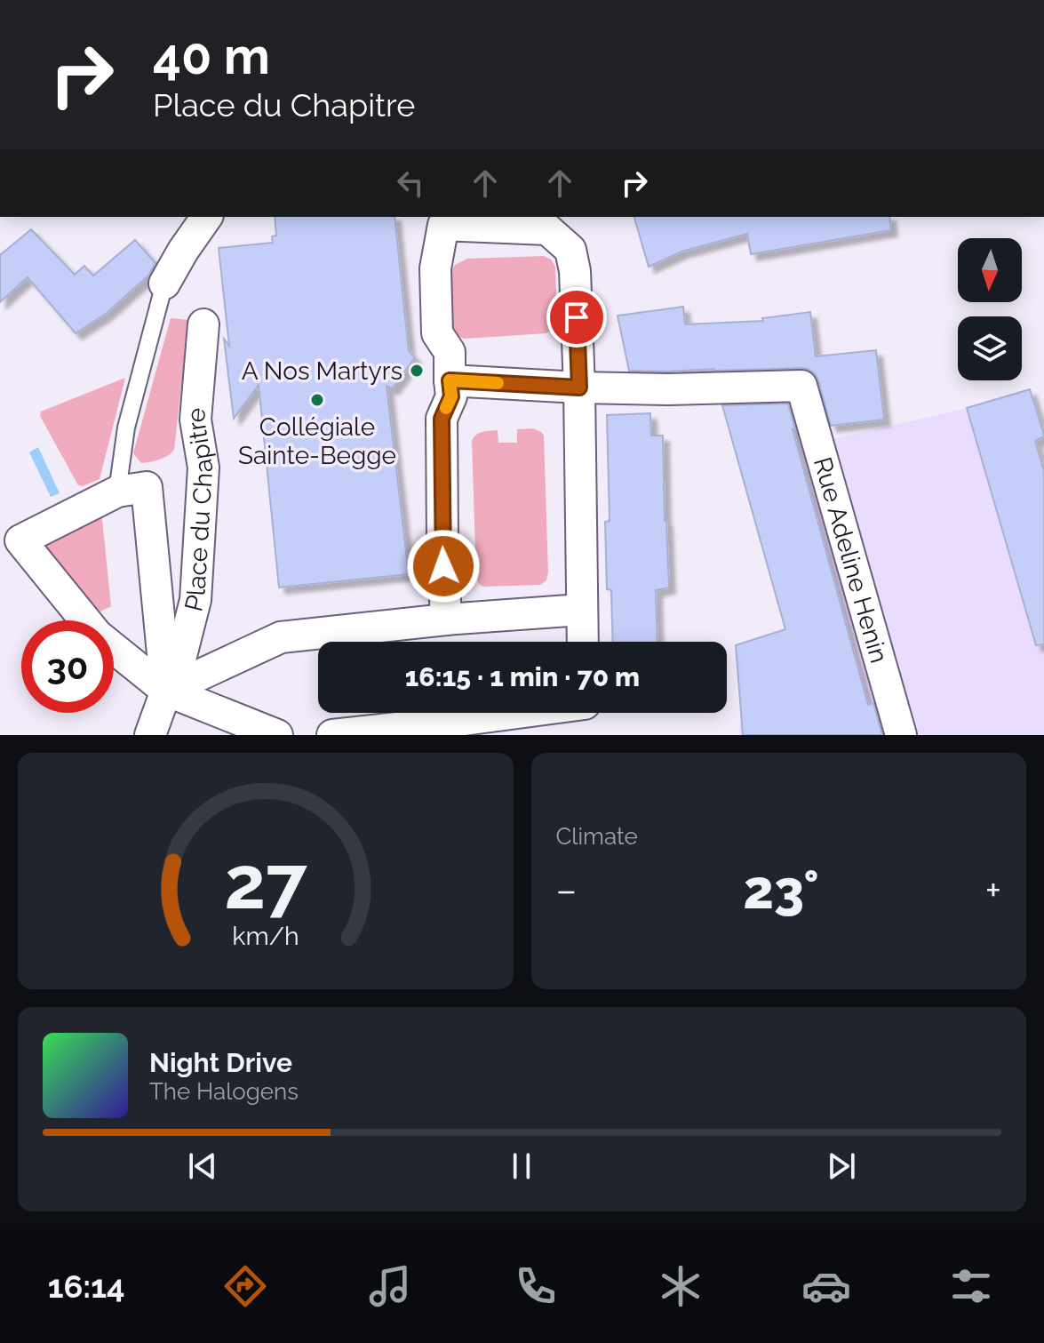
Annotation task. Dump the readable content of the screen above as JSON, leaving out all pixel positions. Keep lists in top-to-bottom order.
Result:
{
  "streets": {
    "street": ["Place du Chapitre", "Rue Adeline Henin"]
  },
  "places": ["A Nos Martyrs", "Collégiale Sainte-Begge"],
  "north": "bottom",
  "page": {
    "turn": ["40 m", "Place du Chapitre"],
    "limit": "30",
    "trip": "16:15 · 1 min · 70 m",
    "tile": "Climate",
    "heat": ["−", "23°", "+"],
    "song": ["Night Drive", "The Halogens"],
    "tabs": "16:14",
    "gauge": ["27", "km/h"]
  }
}
